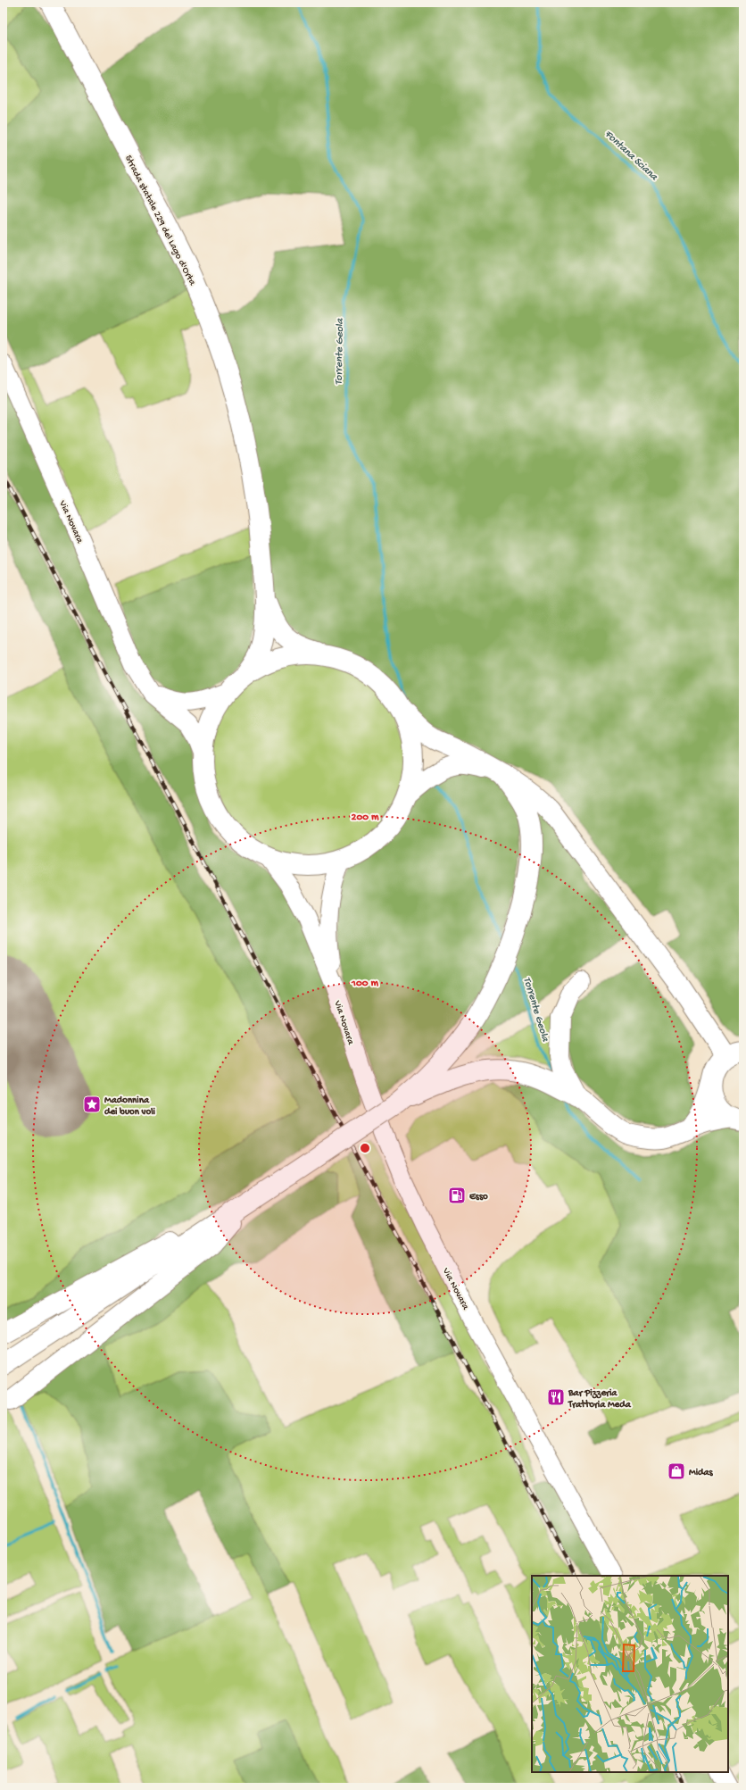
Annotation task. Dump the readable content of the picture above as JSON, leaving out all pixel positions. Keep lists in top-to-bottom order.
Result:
{
  "streets": {
    "main road": ["Strada statale 229 del Lago d'Orta", "Via Novara"]
  },
  "water": ["Fontana Sciana", "Torrente Geola"],
  "places": {
    "place": ["Madonnina dei buon voli"],
    "fuel station": ["Esso"],
    "restaurant": ["Bar Pizzeria Trattoria Meda"],
    "shop": ["Midas"]
  },
  "rings": ["200 m", "100 m"]
}
